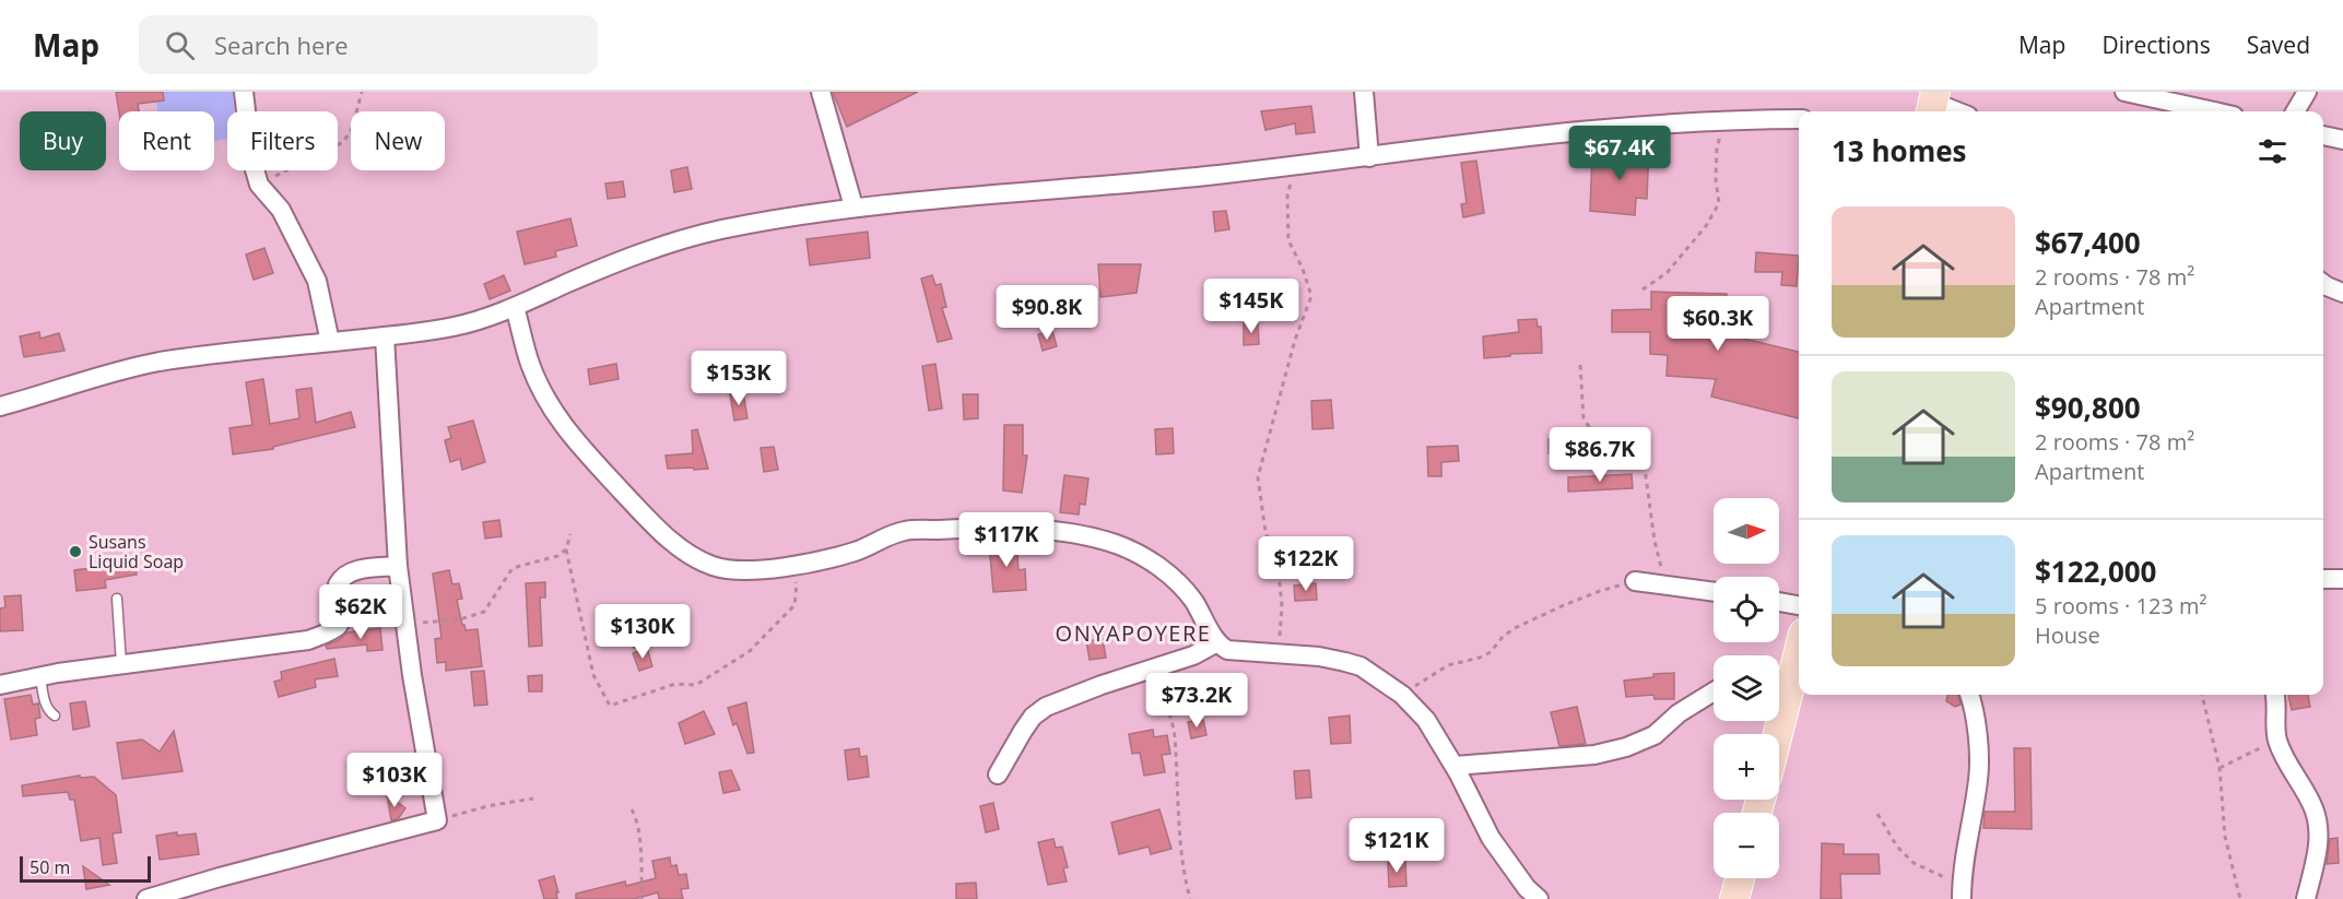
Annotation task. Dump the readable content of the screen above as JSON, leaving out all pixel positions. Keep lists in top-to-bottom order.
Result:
{
  "districts": ["ONYAPOYERE"],
  "places": ["Susans Liquid Soap"],
  "scale_bar": "50 m",
  "north": "right",
  "page": {
    "header": "Map",
    "search": "Search here",
    "nav": ["Map", "Directions", "Saved"],
    "chip": [
      "Buy",
      "Rent",
      "Filters",
      "New"
    ],
    "heading": "13 homes",
    "price": [
      "$67.4K",
      "$145K",
      "$90.8K",
      "$60.3K",
      "$153K",
      "$86.7K",
      "$117K",
      "$122K",
      "$62K",
      "$130K",
      "$73.2K",
      "$103K",
      "$121K"
    ],
    "list": [
      {
        "name": "$67,400",
        "note": "2 rooms · 78 m² · Apartment"
      },
      {
        "name": "$90,800",
        "note": "2 rooms · 78 m² · Apartment"
      },
      {
        "name": "$122,000",
        "note": "5 rooms · 123 m² · House"
      }
    ],
    "map_buttons": ["+", "−"],
    "scale": "50 m"
  }
}
